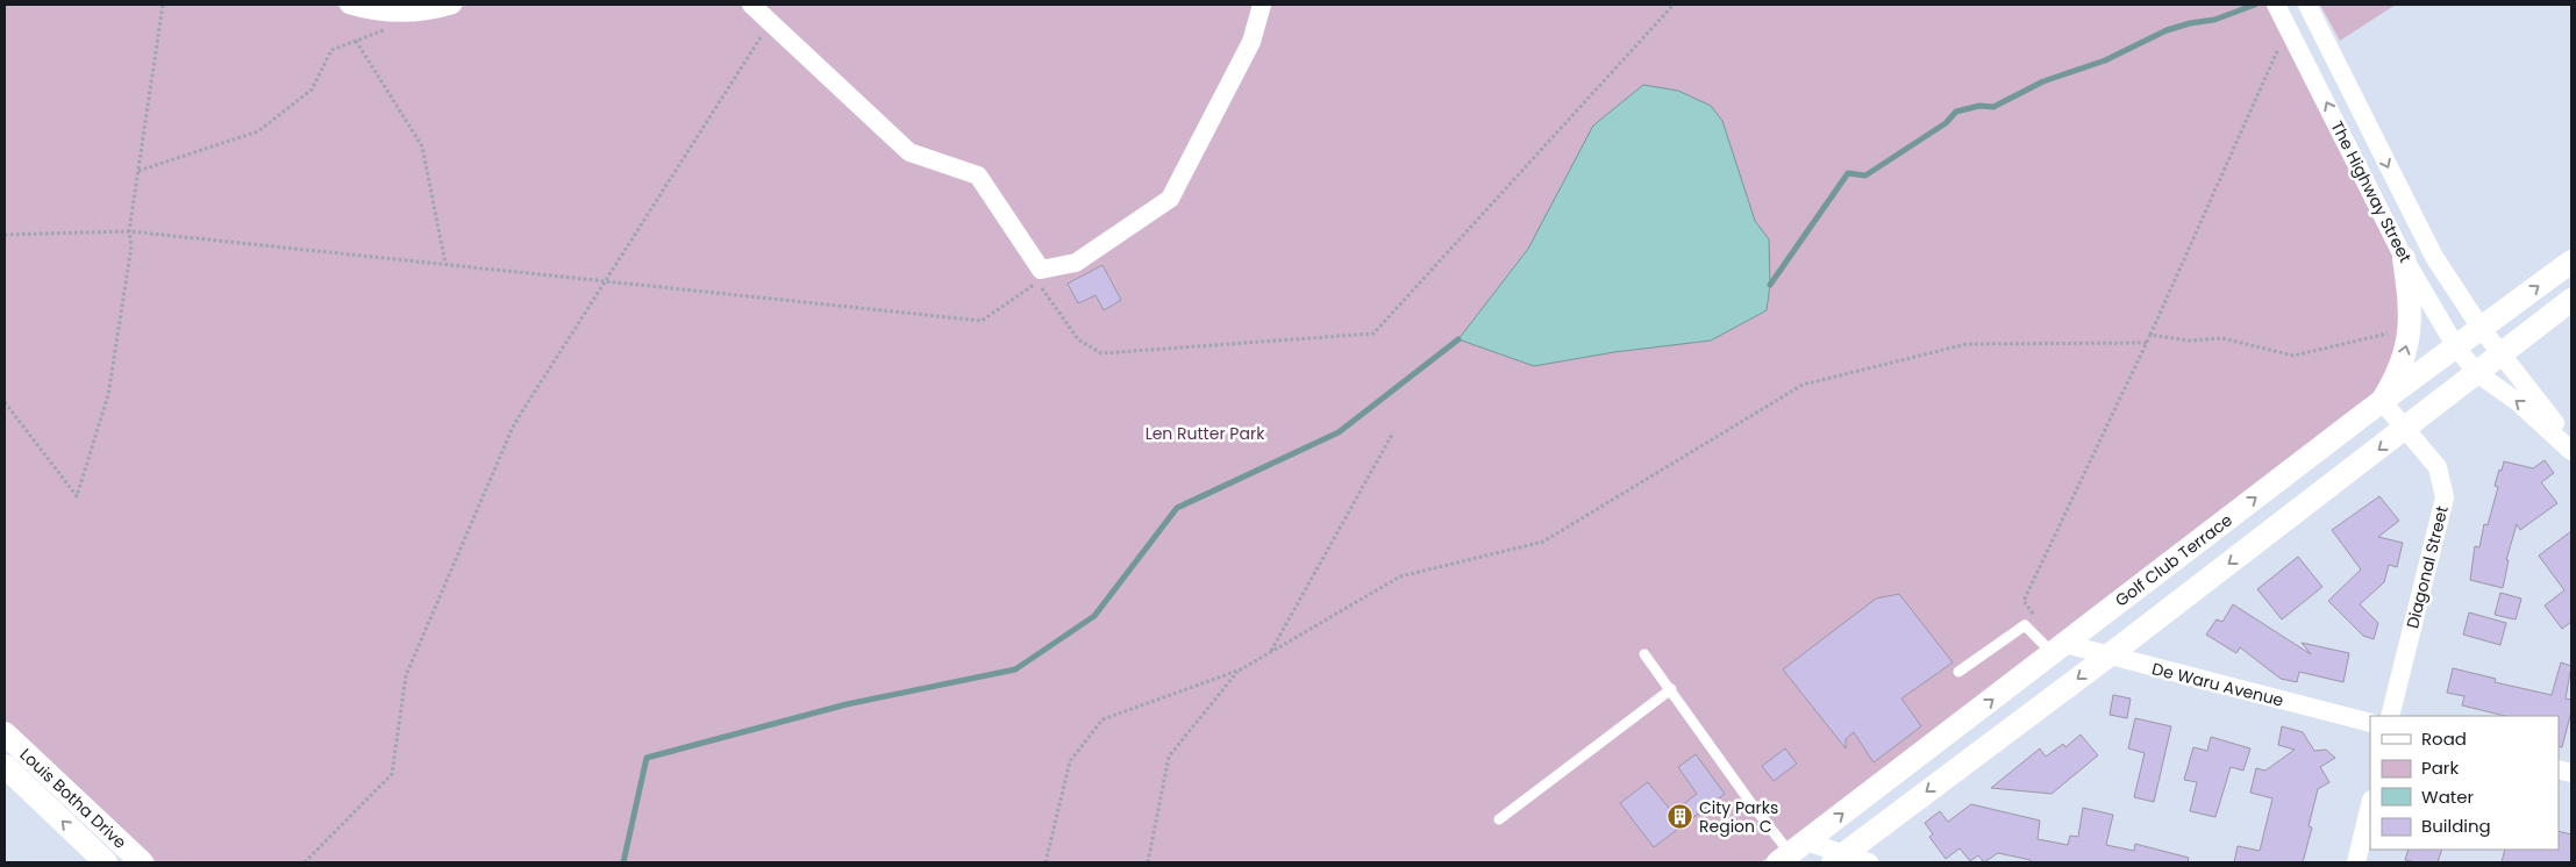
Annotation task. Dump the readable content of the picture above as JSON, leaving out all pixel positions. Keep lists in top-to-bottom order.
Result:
{
  "streets": {
    "street": [
      "The Highway Street",
      "Golf Club Terrace",
      "Diagonal Street",
      "De Waru Avenue",
      "Louis Botha Drive"
    ]
  },
  "crossings": [
    ["The Highway Street", "Golf Club Terrace"],
    ["Golf Club Terrace", "Diagonal Street"],
    ["Golf Club Terrace", "De Waru Avenue"]
  ],
  "parks": ["Len Rutter Park"],
  "places": {
    "building": ["City Parks Region C"]
  },
  "legend": [
    "Road",
    "Park",
    "Water",
    "Building"
  ]
}
